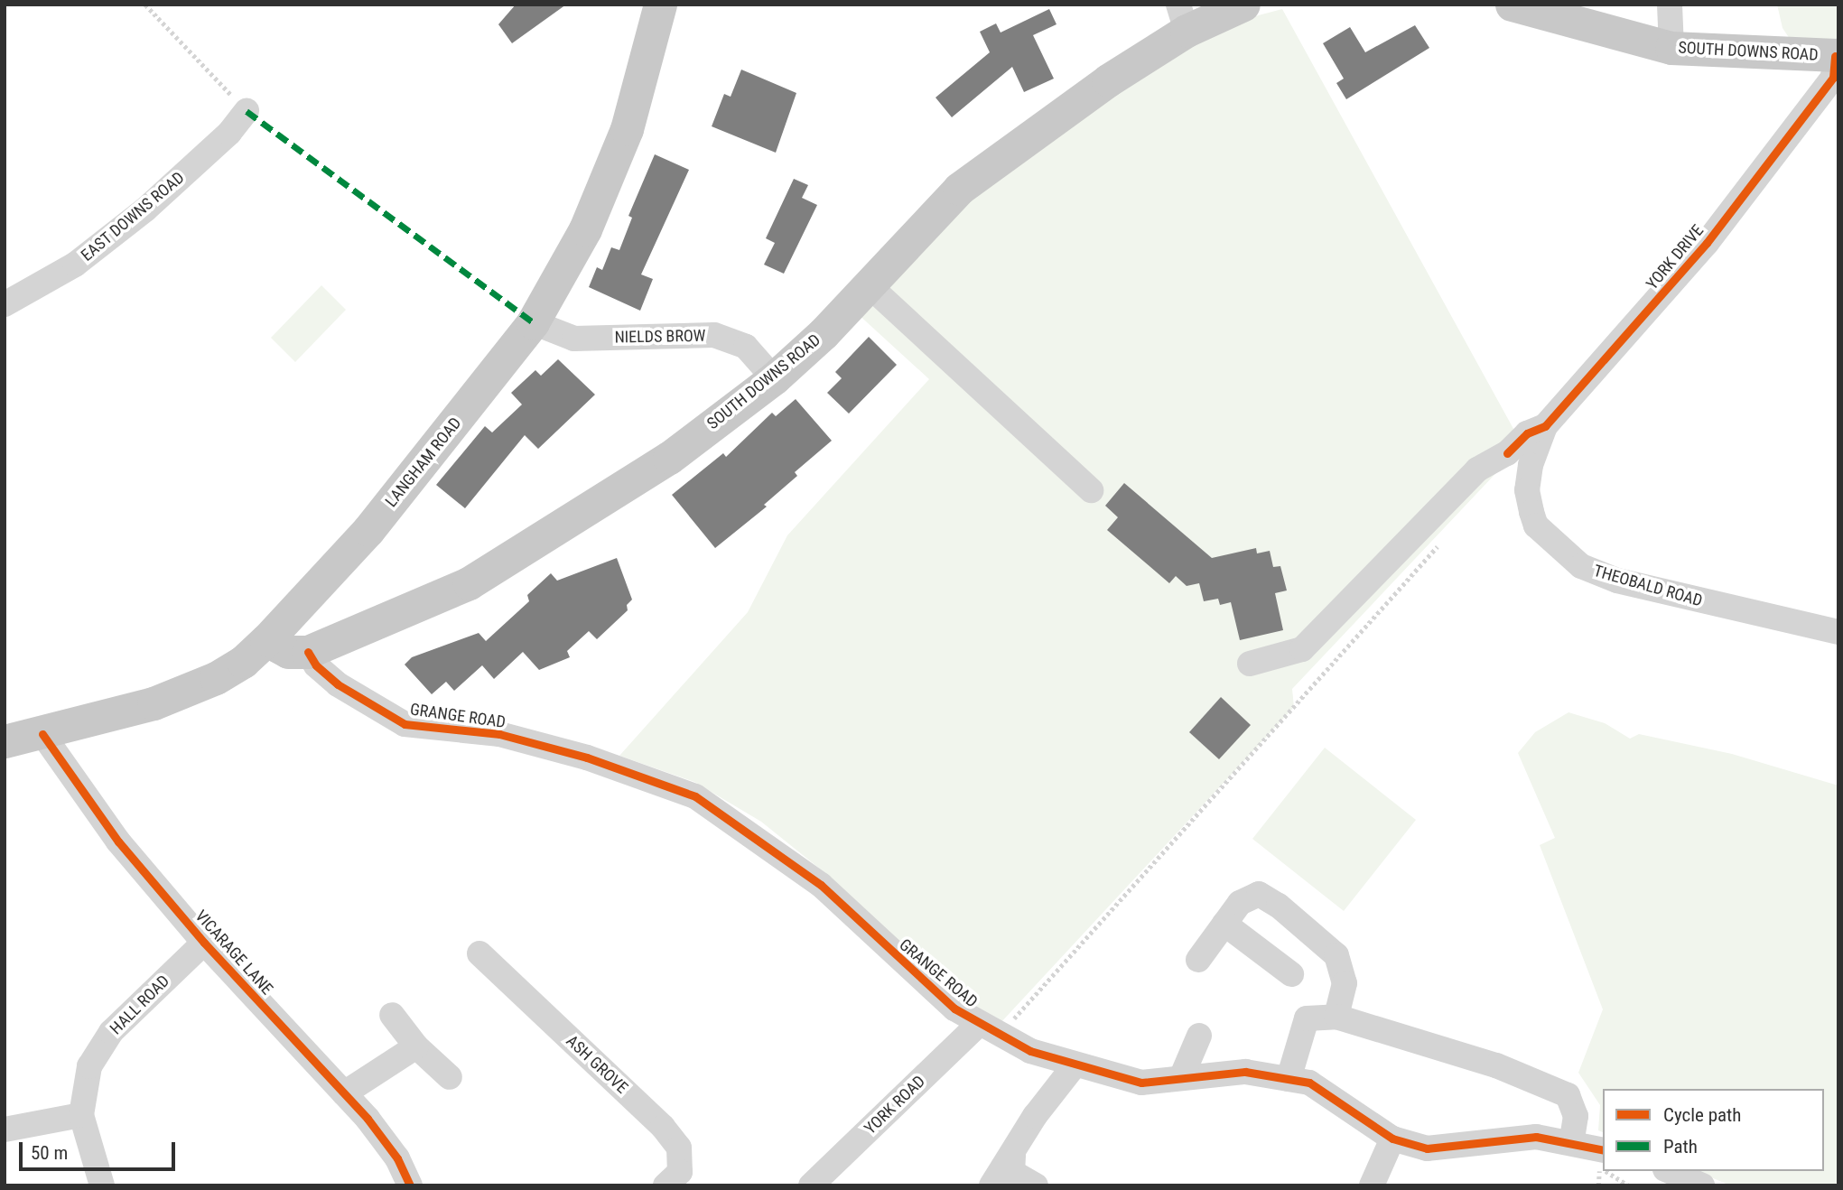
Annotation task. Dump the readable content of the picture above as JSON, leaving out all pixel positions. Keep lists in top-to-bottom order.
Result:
{
  "streets": {
    "main road": ["SOUTH DOWNS ROAD", "LANGHAM ROAD"],
    "street": [
      "EAST DOWNS ROAD",
      "YORK DRIVE",
      "NIELDS BROW",
      "THEOBALD ROAD",
      "GRANGE ROAD",
      "VICARAGE LANE",
      "HALL ROAD",
      "ASH GROVE",
      "YORK ROAD"
    ]
  },
  "crossings": [
    ["SOUTH DOWNS ROAD", "YORK DRIVE"],
    ["SOUTH DOWNS ROAD", "NIELDS BROW"],
    ["SOUTH DOWNS ROAD", "GRANGE ROAD"],
    ["YORK DRIVE", "THEOBALD ROAD"],
    ["NIELDS BROW", "LANGHAM ROAD"],
    ["LANGHAM ROAD", "VICARAGE LANE"],
    ["GRANGE ROAD", "YORK ROAD"],
    ["VICARAGE LANE", "HALL ROAD"]
  ],
  "legend": ["Cycle path", "Path"],
  "scale_bar": "50 m"
}
